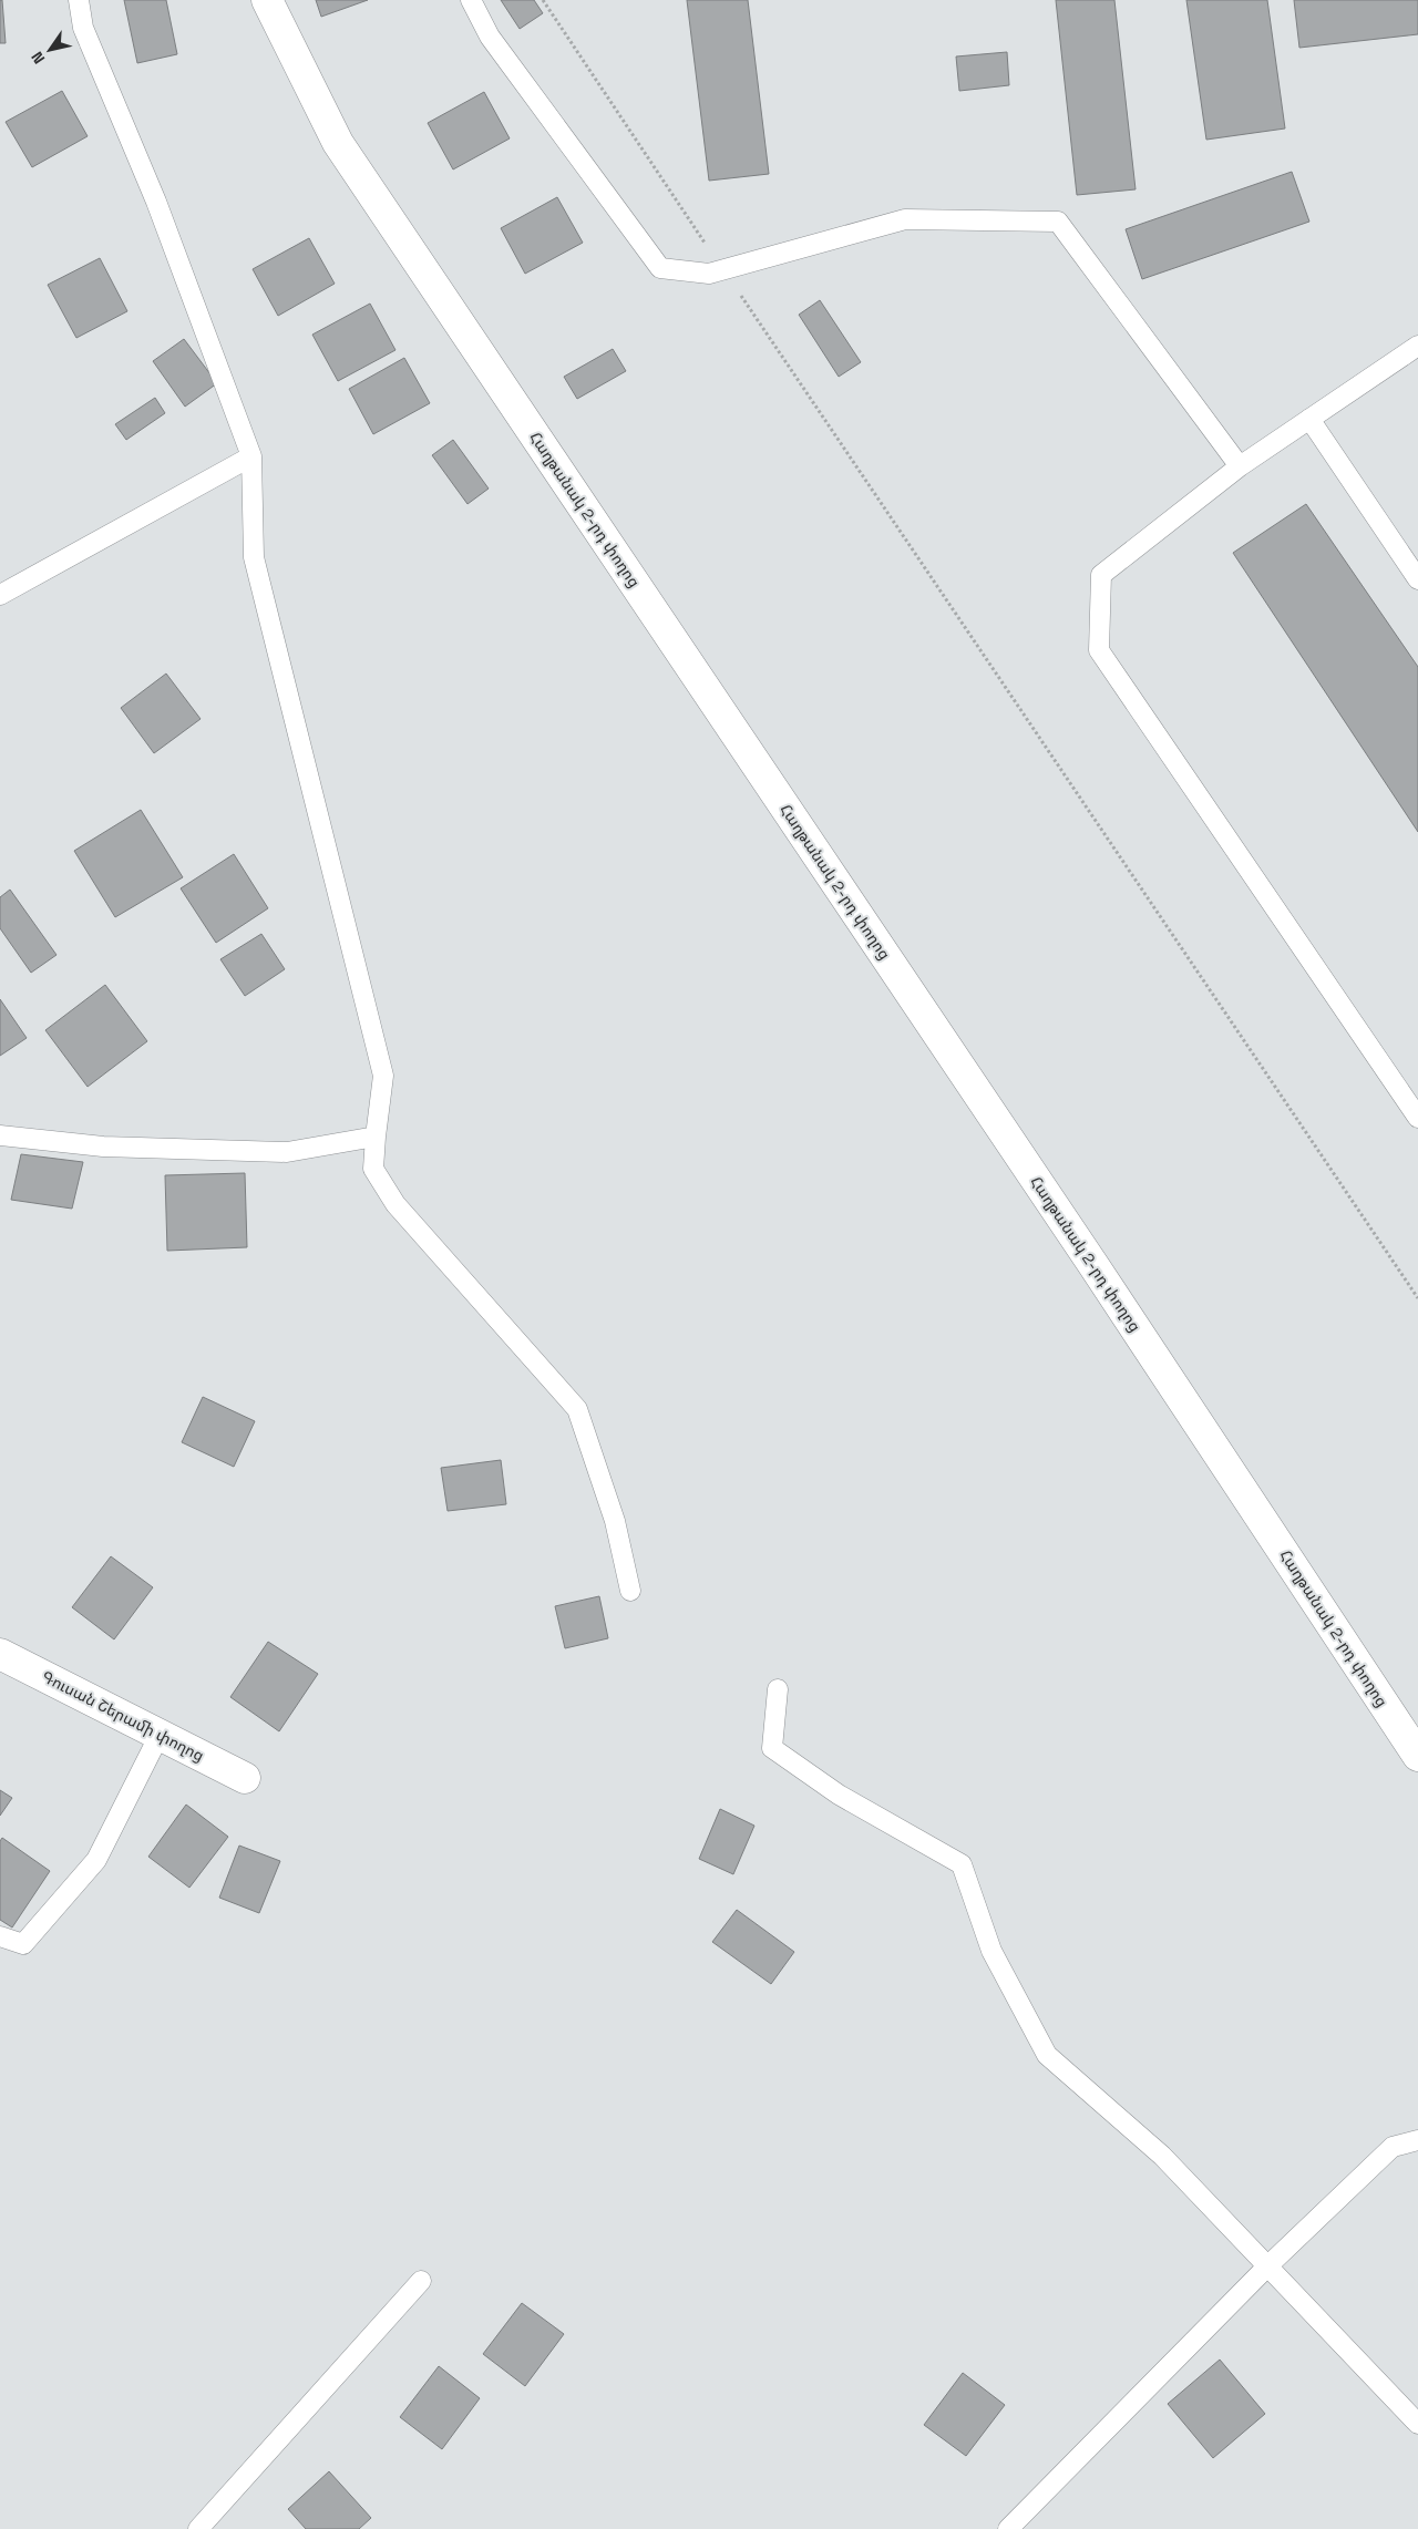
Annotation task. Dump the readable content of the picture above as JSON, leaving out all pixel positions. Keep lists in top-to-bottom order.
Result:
{
  "streets": {
    "street": ["Հաղթանակ 2-րդ փողոց", "Գուսան Շերամի փողոց"]
  },
  "north": "bottom left"
}
